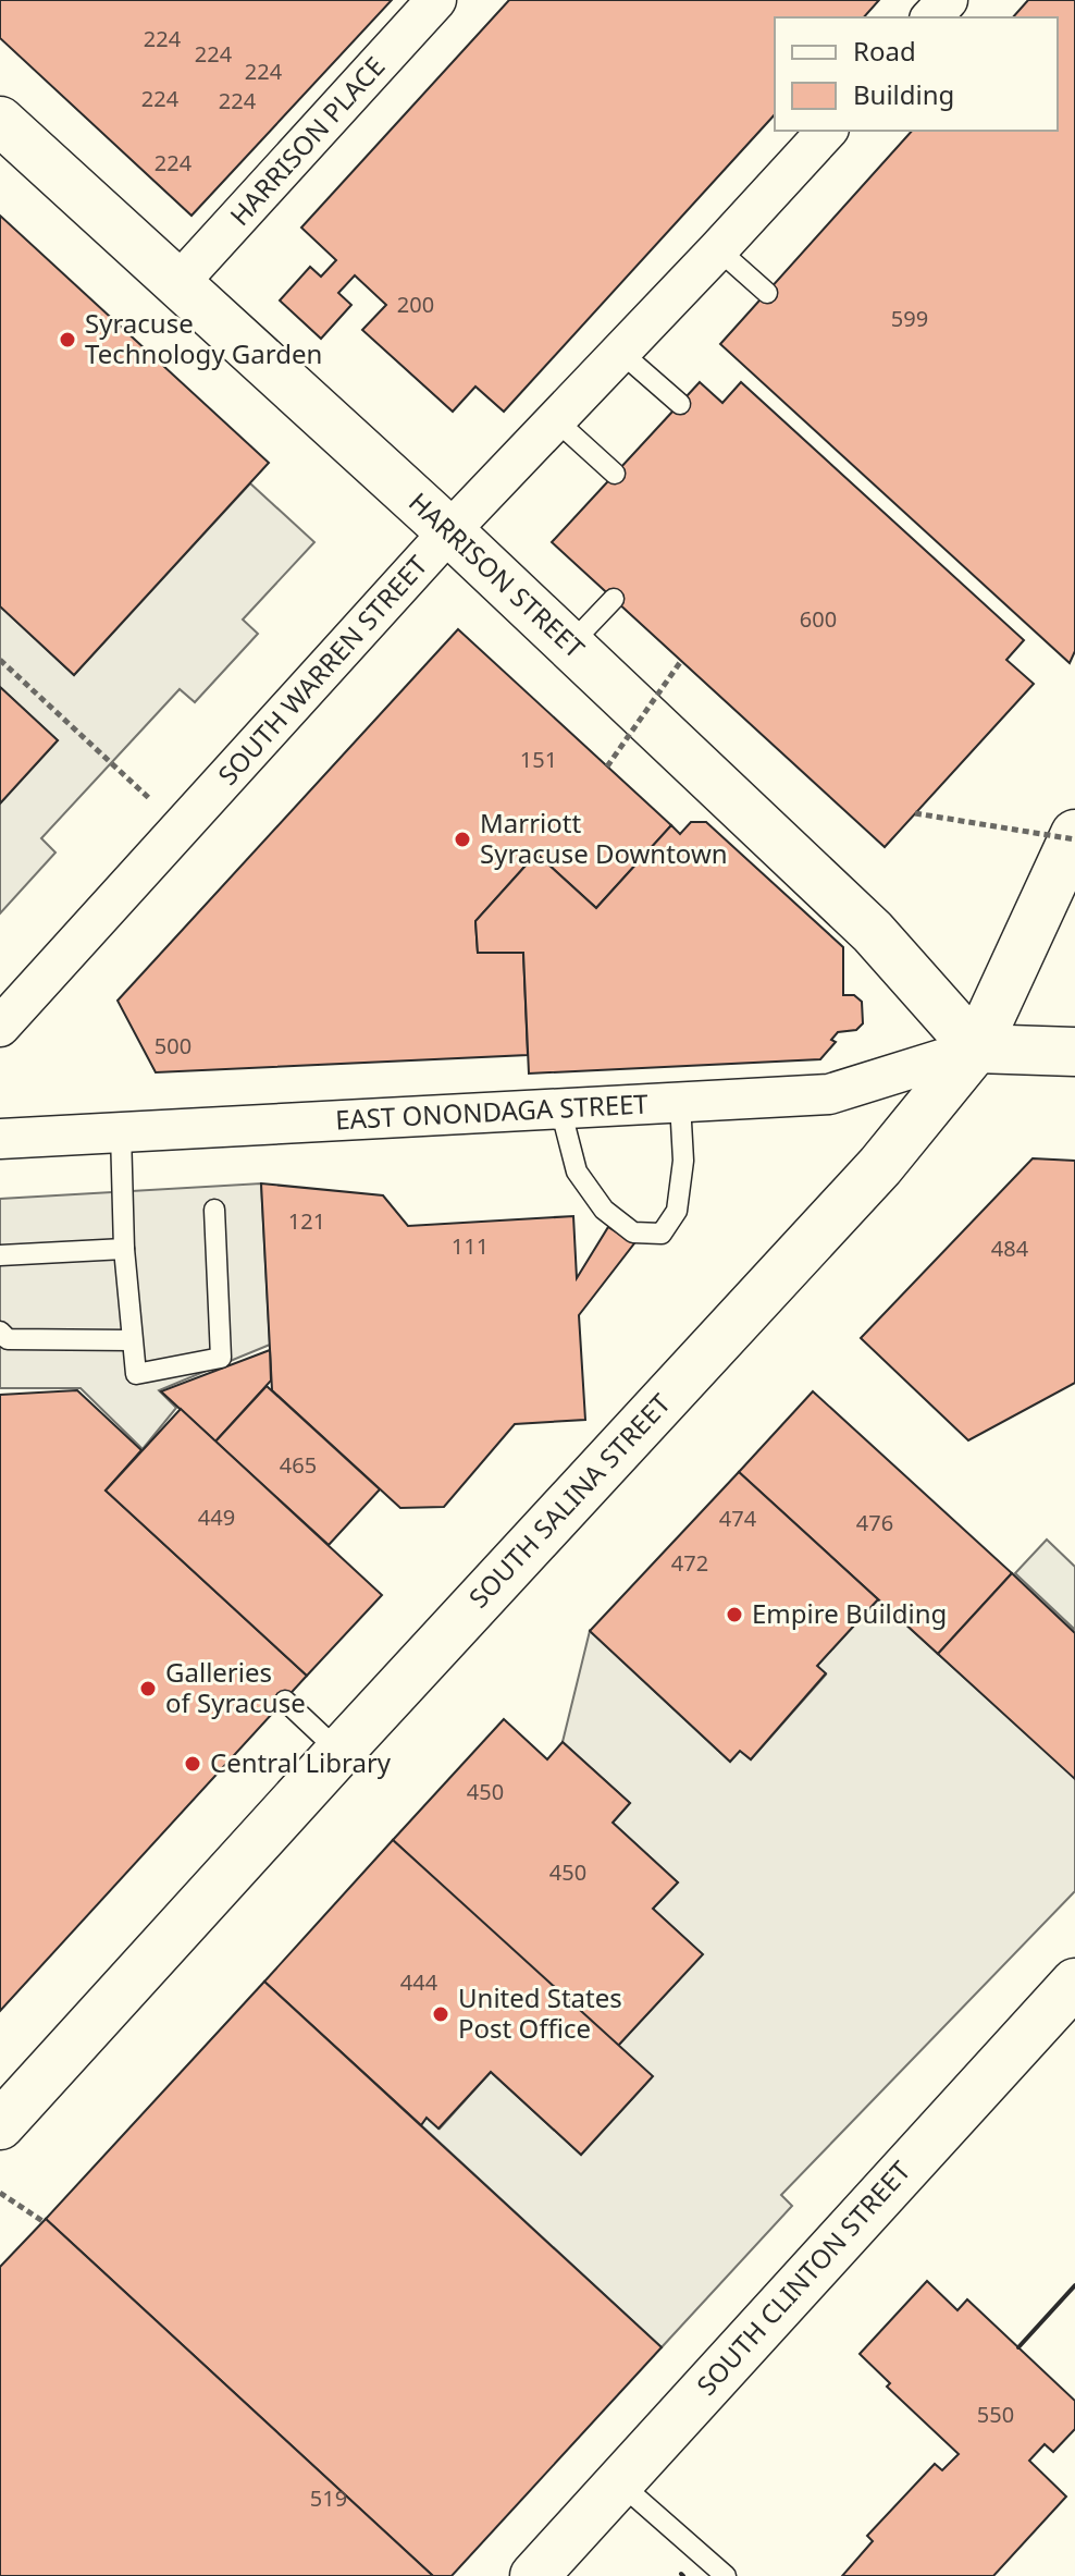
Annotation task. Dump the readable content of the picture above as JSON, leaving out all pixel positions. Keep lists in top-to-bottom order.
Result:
{
  "streets": {
    "main road": ["HARRISON STREET", "SOUTH SALINA STREET", "SOUTH CLINTON STREET"],
    "street": ["HARRISON PLACE", "SOUTH WARREN STREET", "EAST ONONDAGA STREET"]
  },
  "crossings": [
    ["HARRISON PLACE", "HARRISON STREET"],
    ["HARRISON STREET", "SOUTH WARREN STREET"],
    ["HARRISON STREET", "EAST ONONDAGA STREET"],
    ["HARRISON STREET", "SOUTH SALINA STREET"],
    ["EAST ONONDAGA STREET", "SOUTH SALINA STREET"]
  ],
  "places": [
    "Syracuse Technology Garden",
    "Marriott Syracuse Downtown",
    "Empire Building",
    "Galleries of Syracuse",
    "Central Library",
    "United States Post Office"
  ],
  "house_numbers": [
    "224",
    "224",
    "224",
    "224",
    "224",
    "224",
    "200",
    "599",
    "600",
    "151",
    "500",
    "121",
    "111",
    "484",
    "465",
    "449",
    "474",
    "476",
    "472",
    "450",
    "450",
    "444",
    "550",
    "519"
  ],
  "legend": ["Road", "Building"]
}
